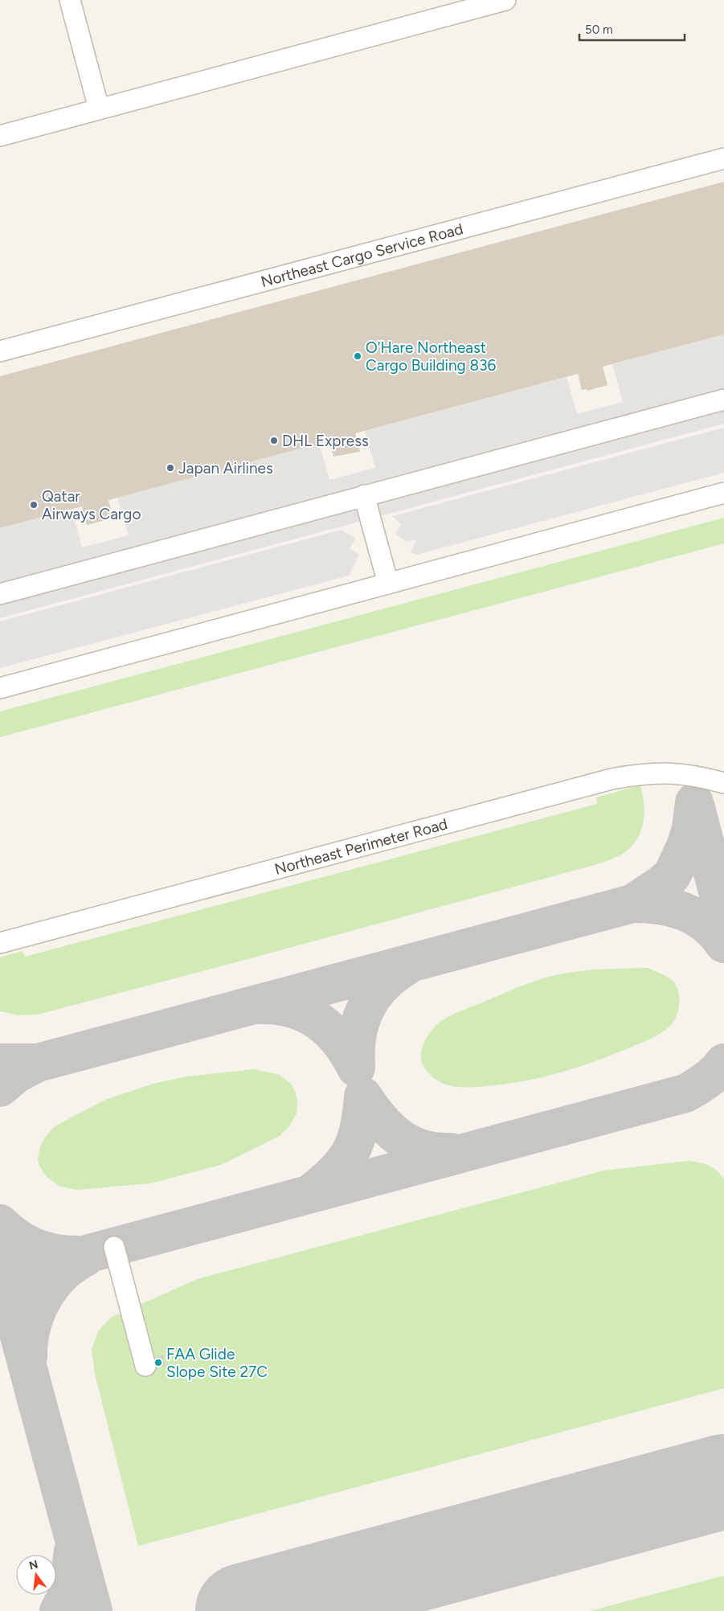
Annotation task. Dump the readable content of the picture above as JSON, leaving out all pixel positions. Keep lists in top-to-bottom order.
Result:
{
  "streets": {
    "street": ["Northeast Cargo Service Road", "Northeast Perimeter Road"]
  },
  "places": [
    "O'Hare Northeast Cargo Building 836",
    "DHL Express",
    "Japan Airlines",
    "Qatar Airways Cargo",
    "FAA Glide Slope Site 27C"
  ],
  "scale_bar": "50 m",
  "north": "top"
}
